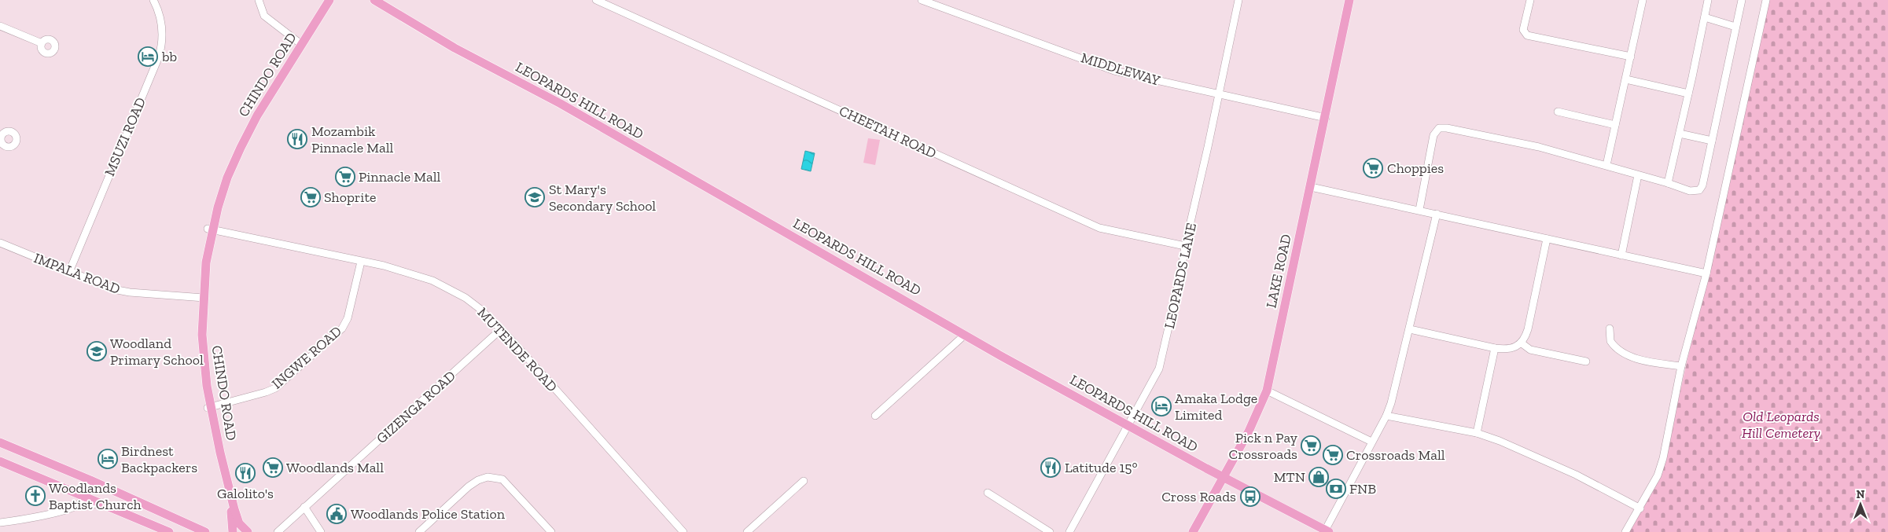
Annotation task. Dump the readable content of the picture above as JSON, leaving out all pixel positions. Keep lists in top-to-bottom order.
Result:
{
  "streets": {
    "main road": ["CHINDO ROAD", "LEOPARDS HILL ROAD", "LAKE ROAD"],
    "street": [
      "MIDDLEWAY",
      "CHEETAH ROAD",
      "MSUZI ROAD",
      "IMPALA ROAD",
      "LEOPARDS LANE",
      "MUTENDE ROAD",
      "INGWE ROAD",
      "GIZENGA ROAD"
    ]
  },
  "crossings": [
    ["MIDDLEWAY", "LAKE ROAD"],
    ["MIDDLEWAY", "LEOPARDS LANE"],
    ["CHINDO ROAD", "IMPALA ROAD"],
    ["CHINDO ROAD", "MUTENDE ROAD"],
    ["CHINDO ROAD", "INGWE ROAD"],
    ["LEOPARDS HILL ROAD", "LAKE ROAD"],
    ["LEOPARDS HILL ROAD", "LEOPARDS LANE"],
    ["CHEETAH ROAD", "LEOPARDS LANE"],
    ["MSUZI ROAD", "IMPALA ROAD"],
    ["MUTENDE ROAD", "INGWE ROAD"],
    ["MUTENDE ROAD", "GIZENGA ROAD"]
  ],
  "parks": ["Old Leopards Hill Cemetery"],
  "places": {
    "hotel": ["bb", "Amaka Lodge Limited", "Birdnest Backpackers"],
    "restaurant": ["Mozambik Pinnacle Mall", "Latitude 15°", "Galolito's"],
    "supermarket": [
      "Choppies",
      "Pinnacle Mall",
      "Shoprite",
      "Pick n Pay Crossroads",
      "Crossroads Mall",
      "Woodlands Mall"
    ],
    "school or university": ["St Mary's Secondary School", "Woodland Primary School"],
    "shop": ["MTN"],
    "bank": ["FNB"],
    "church": ["Woodlands Baptist Church"],
    "bus stop": ["Cross Roads"],
    "public building": ["Woodlands Police Station"]
  },
  "north": "top"
}
